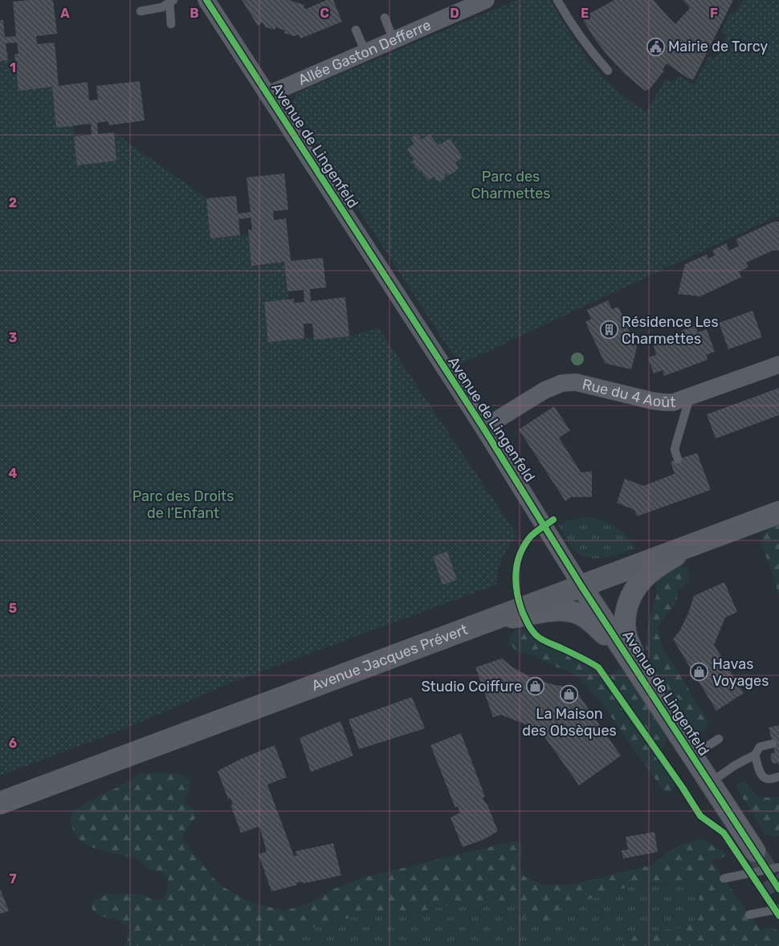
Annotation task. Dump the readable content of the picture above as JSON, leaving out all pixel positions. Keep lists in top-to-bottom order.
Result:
{
  "streets": {
    "main road": ["Avenue Jacques Prévert"],
    "street": ["Allée Gaston Defferre", "Avenue de Lingenfeld", "Rue du 4 Août"]
  },
  "crossings": [
    ["Allée Gaston Defferre", "Avenue de Lingenfeld"],
    ["Avenue de Lingenfeld", "Rue du 4 Août"],
    ["Avenue de Lingenfeld", "Avenue Jacques Prévert"]
  ],
  "parks": ["Parc des Charmettes", "Parc des Droits de l’Enfant"],
  "places": {
    "public building": ["Mairie de Torcy"],
    "building": ["Résidence Les Charmettes"],
    "shop": ["Havas Voyages", "Studio Coiffure", "La Maison des Obsèques"]
  },
  "grid": {
    "columns": [
      "A",
      "B",
      "C",
      "D",
      "E",
      "F"
    ],
    "rows": [
      "1",
      "2",
      "3",
      "4",
      "5",
      "6",
      "7"
    ]
  }
}
